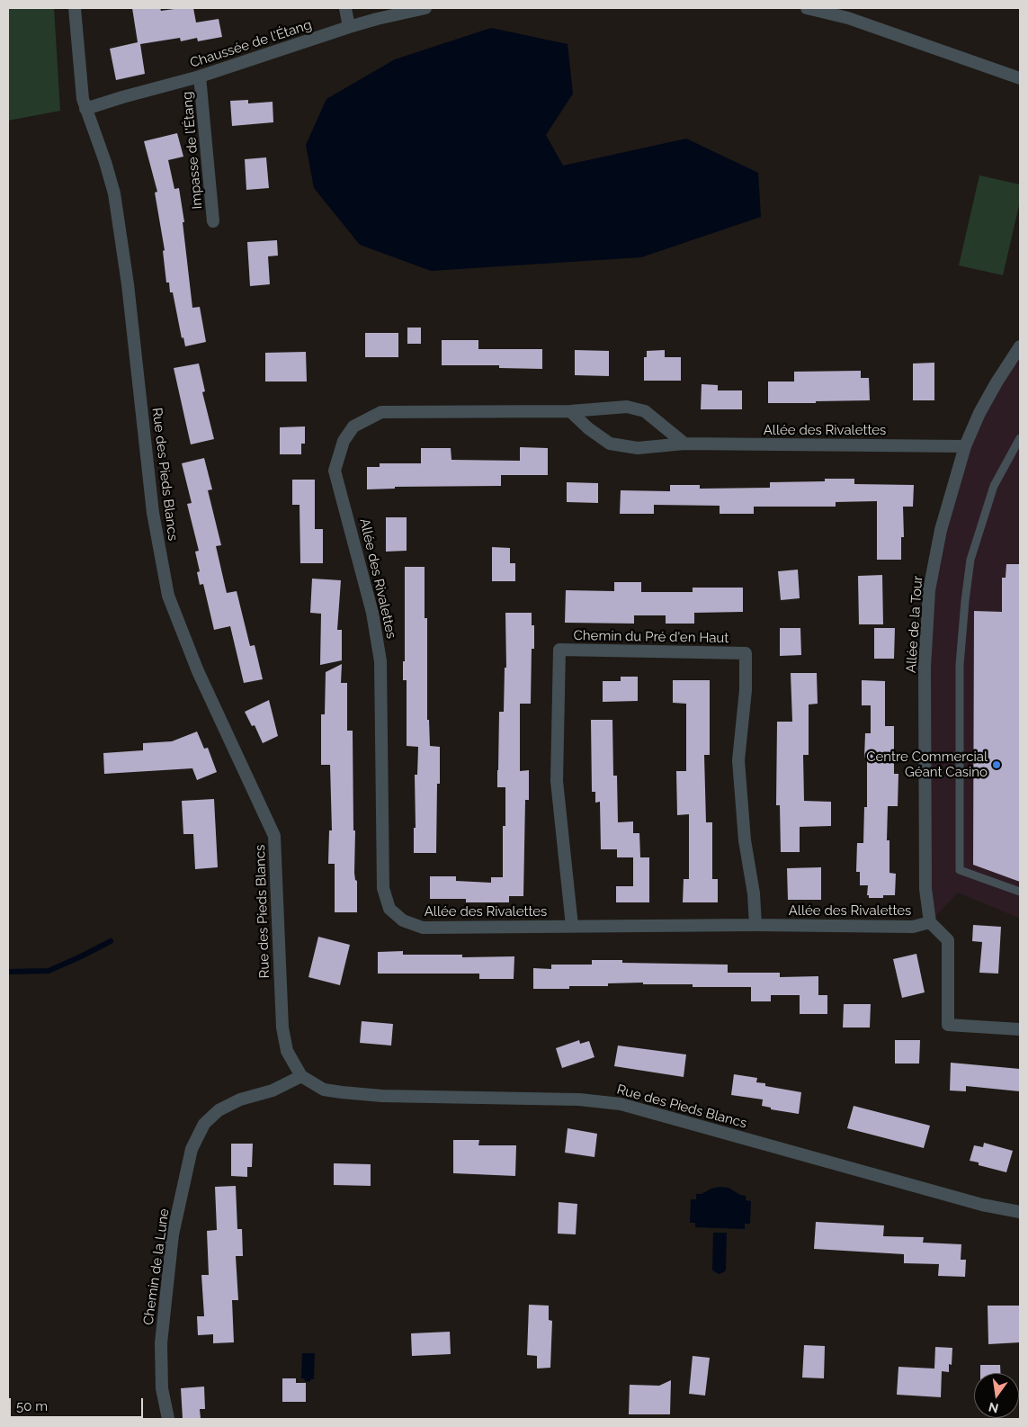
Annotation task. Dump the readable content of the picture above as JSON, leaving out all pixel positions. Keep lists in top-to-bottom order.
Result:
{
  "streets": {
    "street": [
      "Chaussée de l'Étang",
      "Impasse de l'Étang",
      "Allée des Rivalettes",
      "Rue des Pieds Blancs",
      "Allée de la Tour",
      "Chemin du Pré d'en Haut",
      "Chemin de la Lune"
    ]
  },
  "crossings": [
    ["Chaussée de l'Étang", "Impasse de l'Étang"],
    ["Chaussée de l'Étang", "Rue des Pieds Blancs"],
    ["Allée des Rivalettes", "Allée de la Tour"],
    ["Allée des Rivalettes", "Chemin du Pré d'en Haut"],
    ["Rue des Pieds Blancs", "Chemin de la Lune"]
  ],
  "places": ["Centre Commercial Géant Casino"],
  "scale_bar": "50 m",
  "north": "bottom"
}
